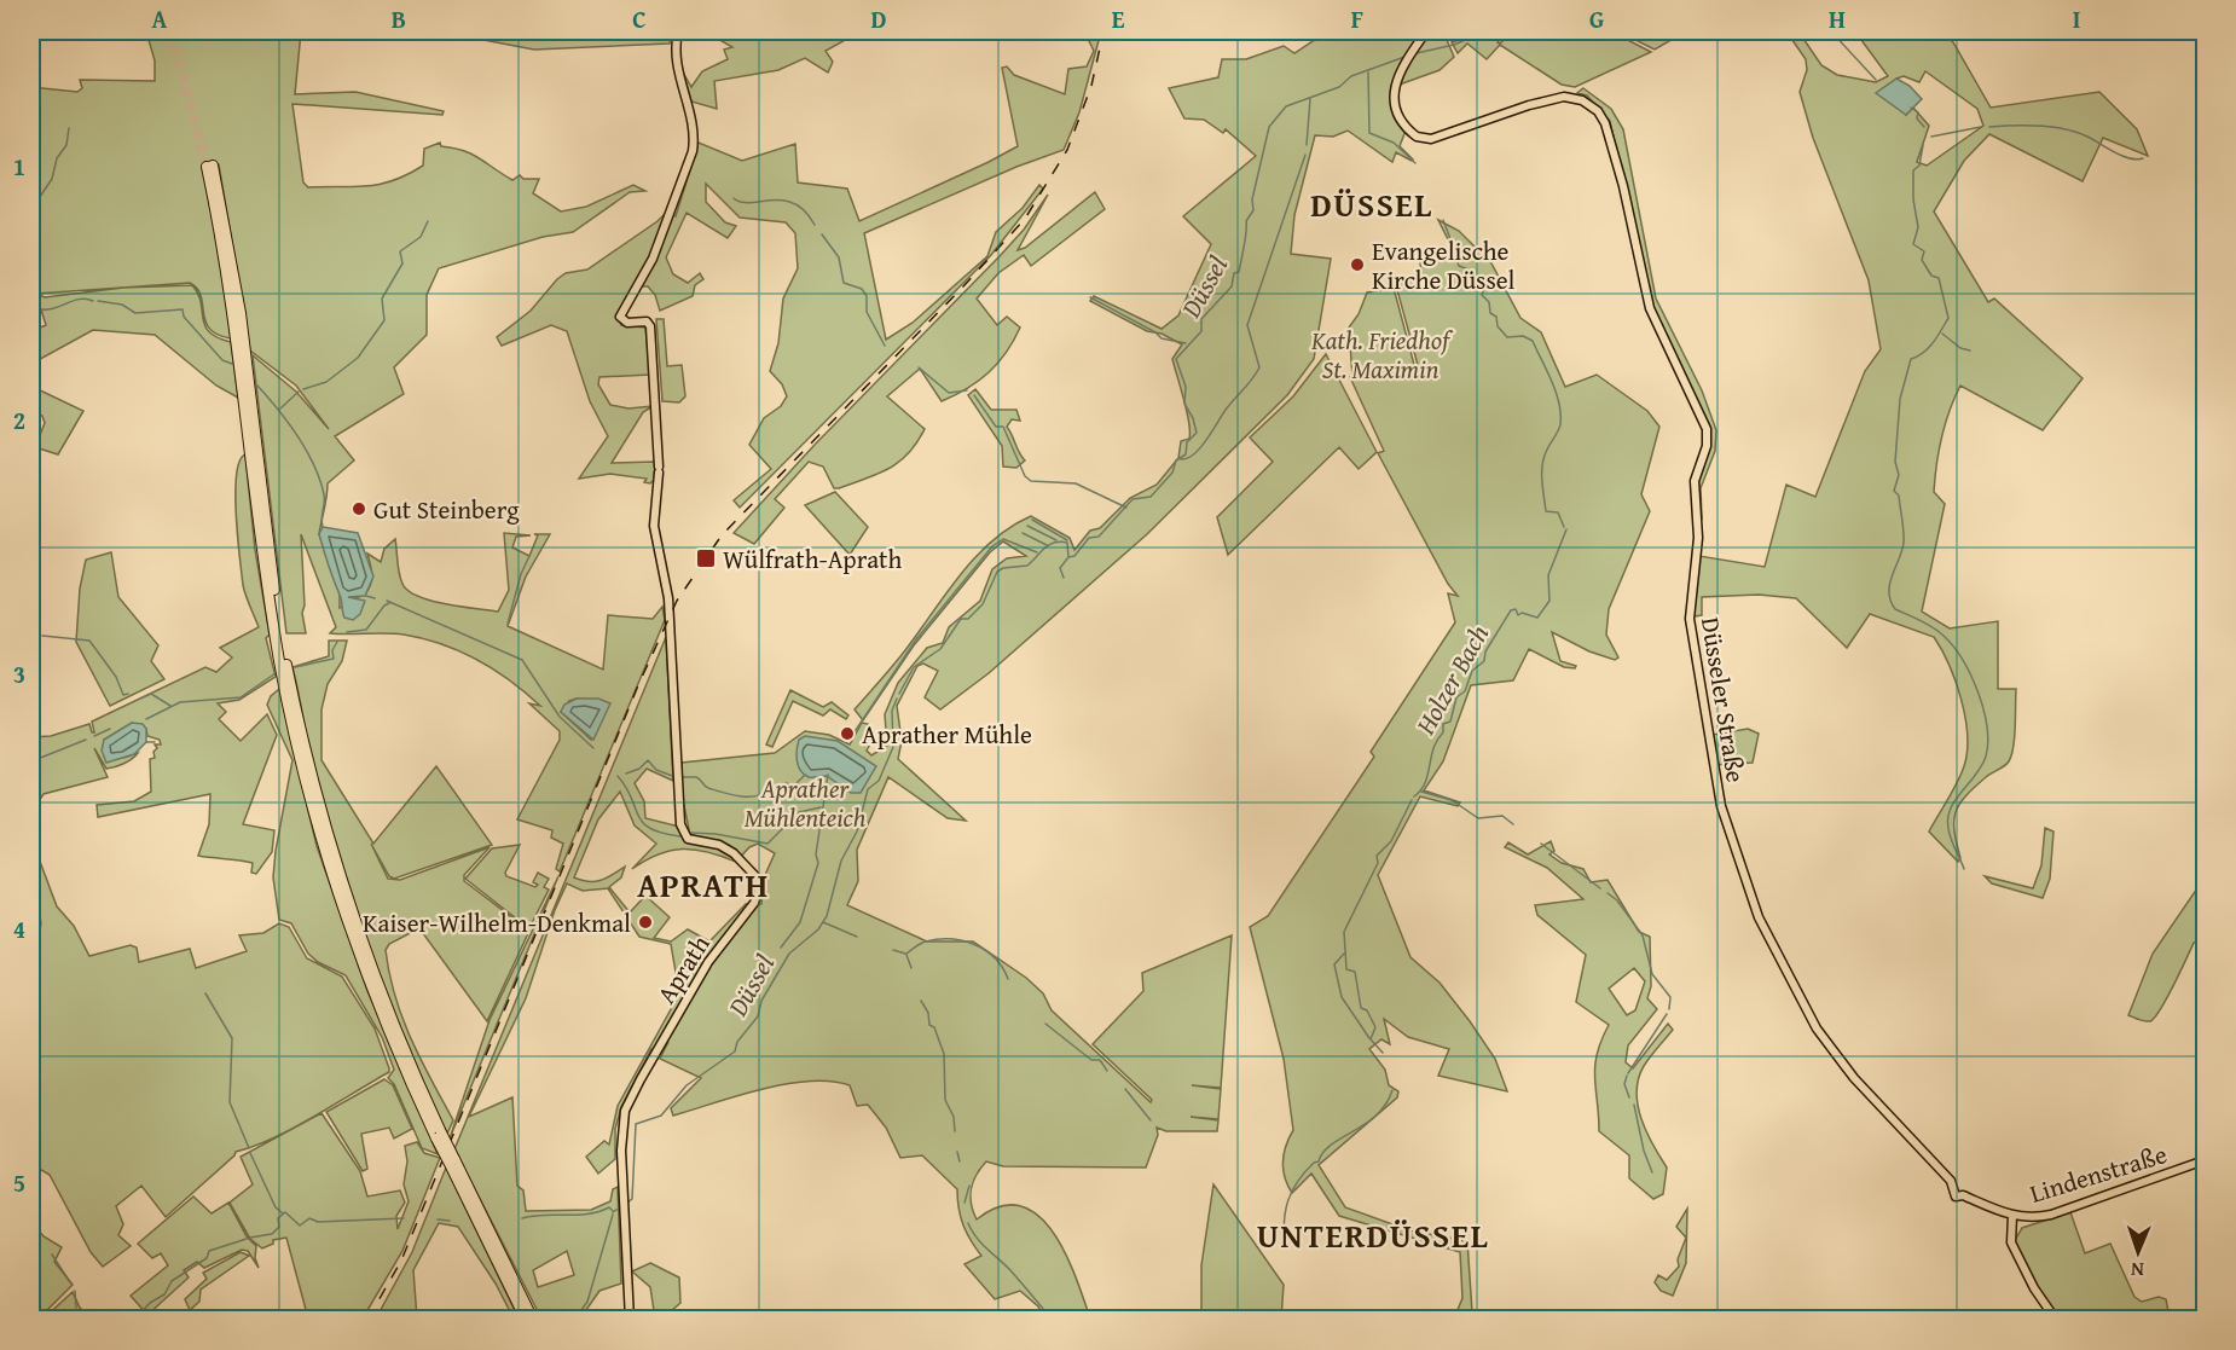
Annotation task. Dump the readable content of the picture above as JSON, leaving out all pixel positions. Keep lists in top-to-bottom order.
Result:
{
  "streets": {
    "main road": ["Düsseler Straße", "Aprath", "Lindenstraße"]
  },
  "crossings": [
    ["Düsseler Straße", "Lindenstraße"]
  ],
  "districts": ["DÜSSEL", "APRATH", "UNTERDÜSSEL"],
  "water": ["Düssel", "Holzer Bach"],
  "parks": ["Kath. Friedhof St. Maximin", "Aprather Mühlenteich"],
  "places": {
    "other": [
      "Evangelische Kirche Düssel",
      "Gut Steinberg",
      "Aprather Mühle",
      "Kaiser-Wilhelm-Denkmal"
    ],
    "transit": ["Wülfrath-Aprath"]
  },
  "north": "bottom",
  "grid": {
    "columns": [
      "A",
      "B",
      "C",
      "D",
      "E",
      "F",
      "G",
      "H",
      "I"
    ],
    "rows": [
      "1",
      "2",
      "3",
      "4",
      "5"
    ]
  }
}
